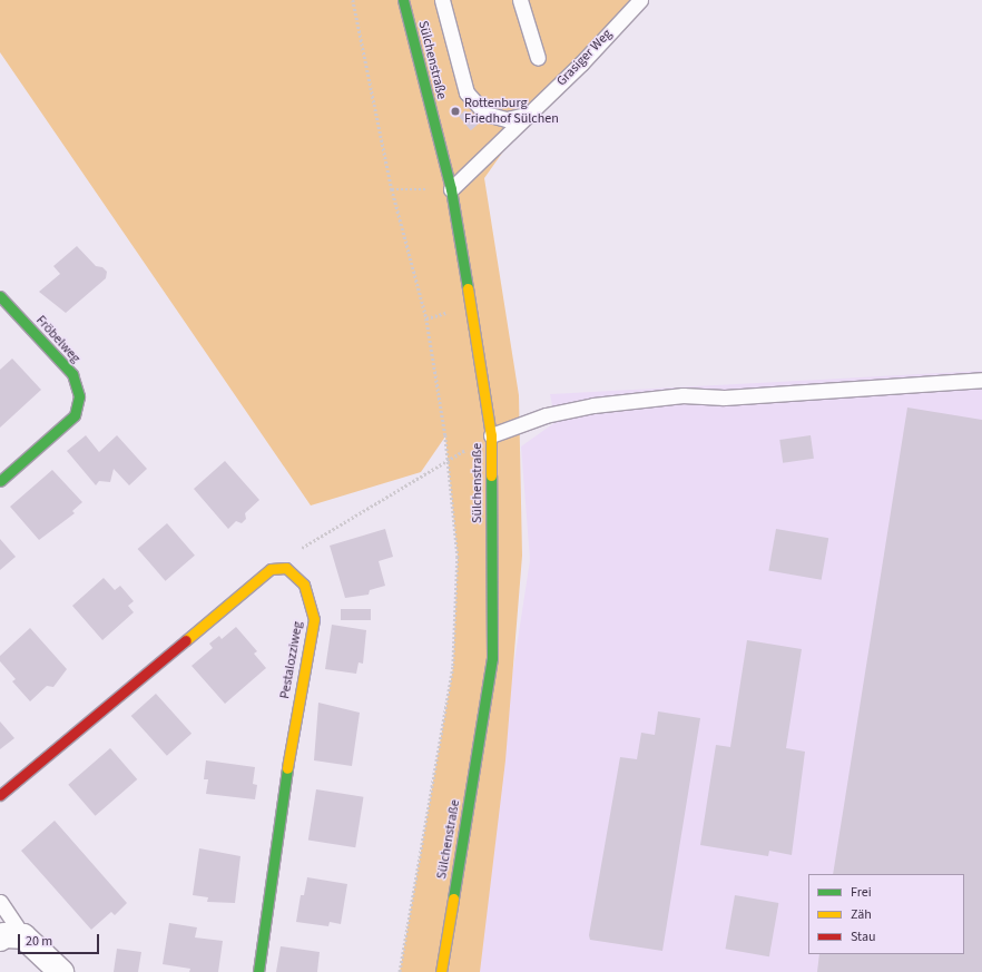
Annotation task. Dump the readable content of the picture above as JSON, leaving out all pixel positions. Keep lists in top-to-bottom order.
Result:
{
  "streets": {
    "street": ["Sülchenstraße", "Fröbelweg", "Pestalozziweg"],
    "lane": ["Grasiger Weg"]
  },
  "crossings": [
    ["Grasiger Weg", "Sülchenstraße"]
  ],
  "places": ["Rottenburg Friedhof Sülchen"],
  "legend": ["Frei", "Zäh", "Stau"],
  "scale_bar": "20 m"
}
